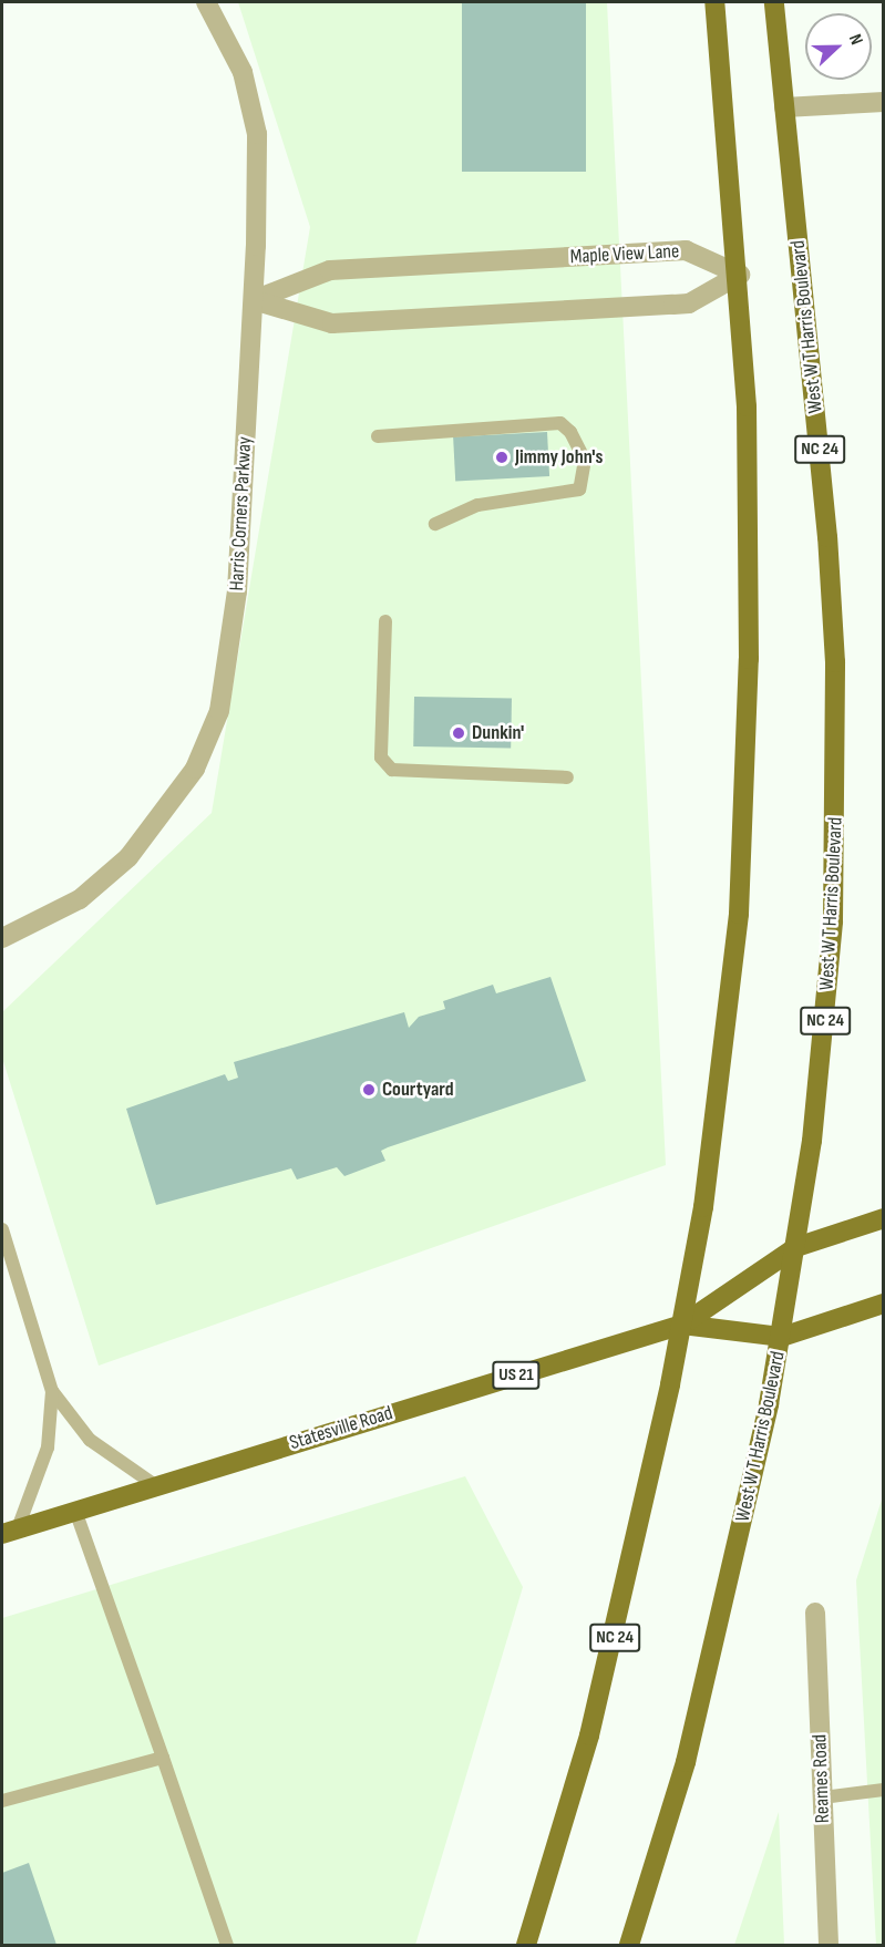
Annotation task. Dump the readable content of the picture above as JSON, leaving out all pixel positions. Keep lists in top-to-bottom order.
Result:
{
  "streets": {
    "main road": [
      "West W T Harris Boulevard",
      "NC 24",
      "US 21",
      "Statesville Road"
    ],
    "street": ["Maple View Lane", "Harris Corners Parkway", "Reames Road"]
  },
  "crossings": [
    ["Maple View Lane", "NC 24"],
    ["Maple View Lane", "Harris Corners Parkway"],
    ["West W T Harris Boulevard", "Statesville Road"],
    ["NC 24", "Statesville Road"]
  ],
  "places": ["Jimmy John's", "Dunkin'", "Courtyard"],
  "north": "right"
}
